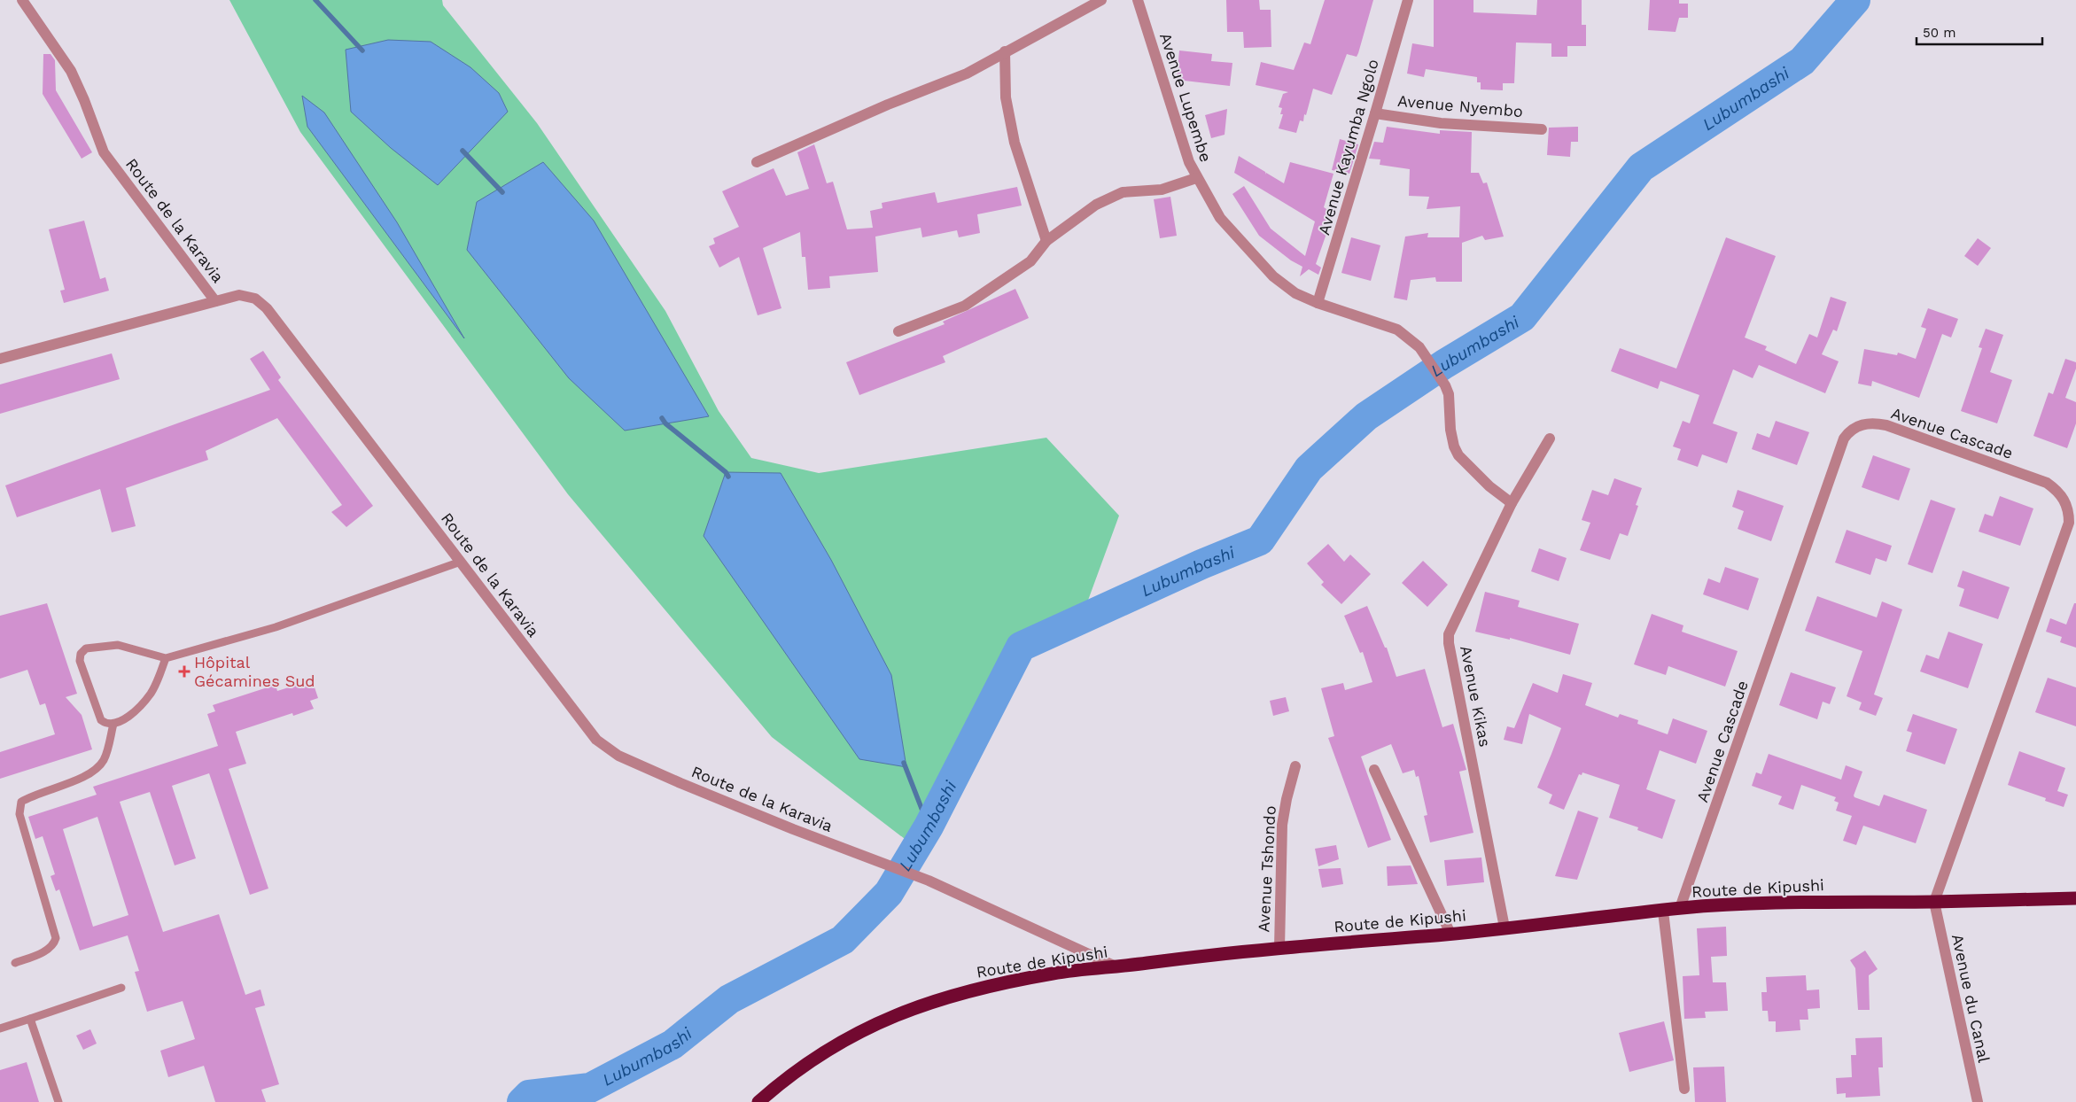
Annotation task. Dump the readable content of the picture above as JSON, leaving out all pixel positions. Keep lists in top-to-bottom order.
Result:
{
  "streets": {
    "highway": ["Route de Kipushi"],
    "street": [
      "Avenue Lupembe",
      "Avenue Nyembo",
      "Avenue Kayumba Ngolo",
      "Route de la Karavia",
      "Avenue Cascade",
      "Avenue Kikas",
      "Avenue Tshondo",
      "Avenue du Canal"
    ]
  },
  "crossings": [
    ["Avenue Lupembe", "Avenue Kayumba Ngolo"],
    ["Avenue Lupembe", "Avenue Kikas"],
    ["Avenue Nyembo", "Avenue Kayumba Ngolo"],
    ["Route de la Karavia", "Route de Kipushi"],
    ["Avenue Cascade", "Route de Kipushi"],
    ["Avenue Cascade", "Avenue du Canal"],
    ["Avenue Kikas", "Route de Kipushi"],
    ["Avenue Tshondo", "Route de Kipushi"],
    ["Route de Kipushi", "Avenue du Canal"]
  ],
  "water": ["Lubumbashi"],
  "places": {
    "health": ["Hôpital Gécamines Sud"]
  },
  "scale_bar": "50 m"
}
